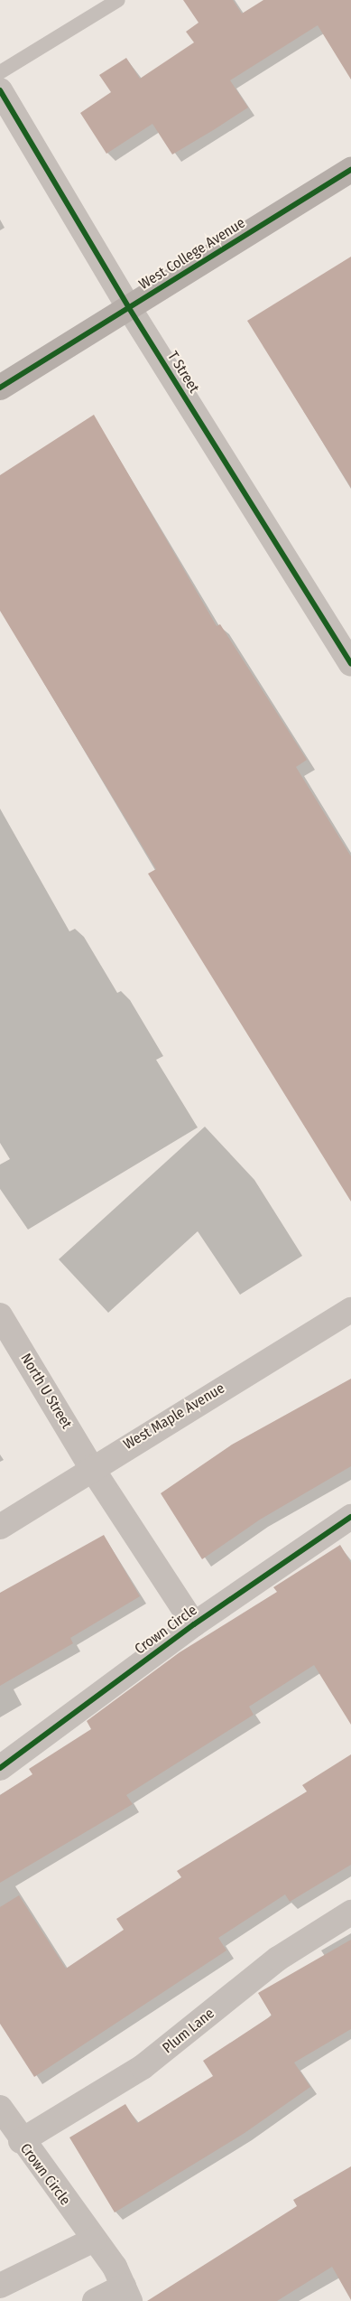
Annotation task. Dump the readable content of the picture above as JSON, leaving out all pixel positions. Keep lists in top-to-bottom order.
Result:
{
  "streets": {
    "street": [
      "West College Avenue",
      "T Street",
      "North U Street",
      "West Maple Avenue",
      "Crown Circle",
      "Plum Lane"
    ]
  },
  "crossings": [
    ["West College Avenue", "T Street"],
    ["North U Street", "West Maple Avenue"],
    ["North U Street", "Crown Circle"],
    ["Crown Circle", "Plum Lane"]
  ]
}
